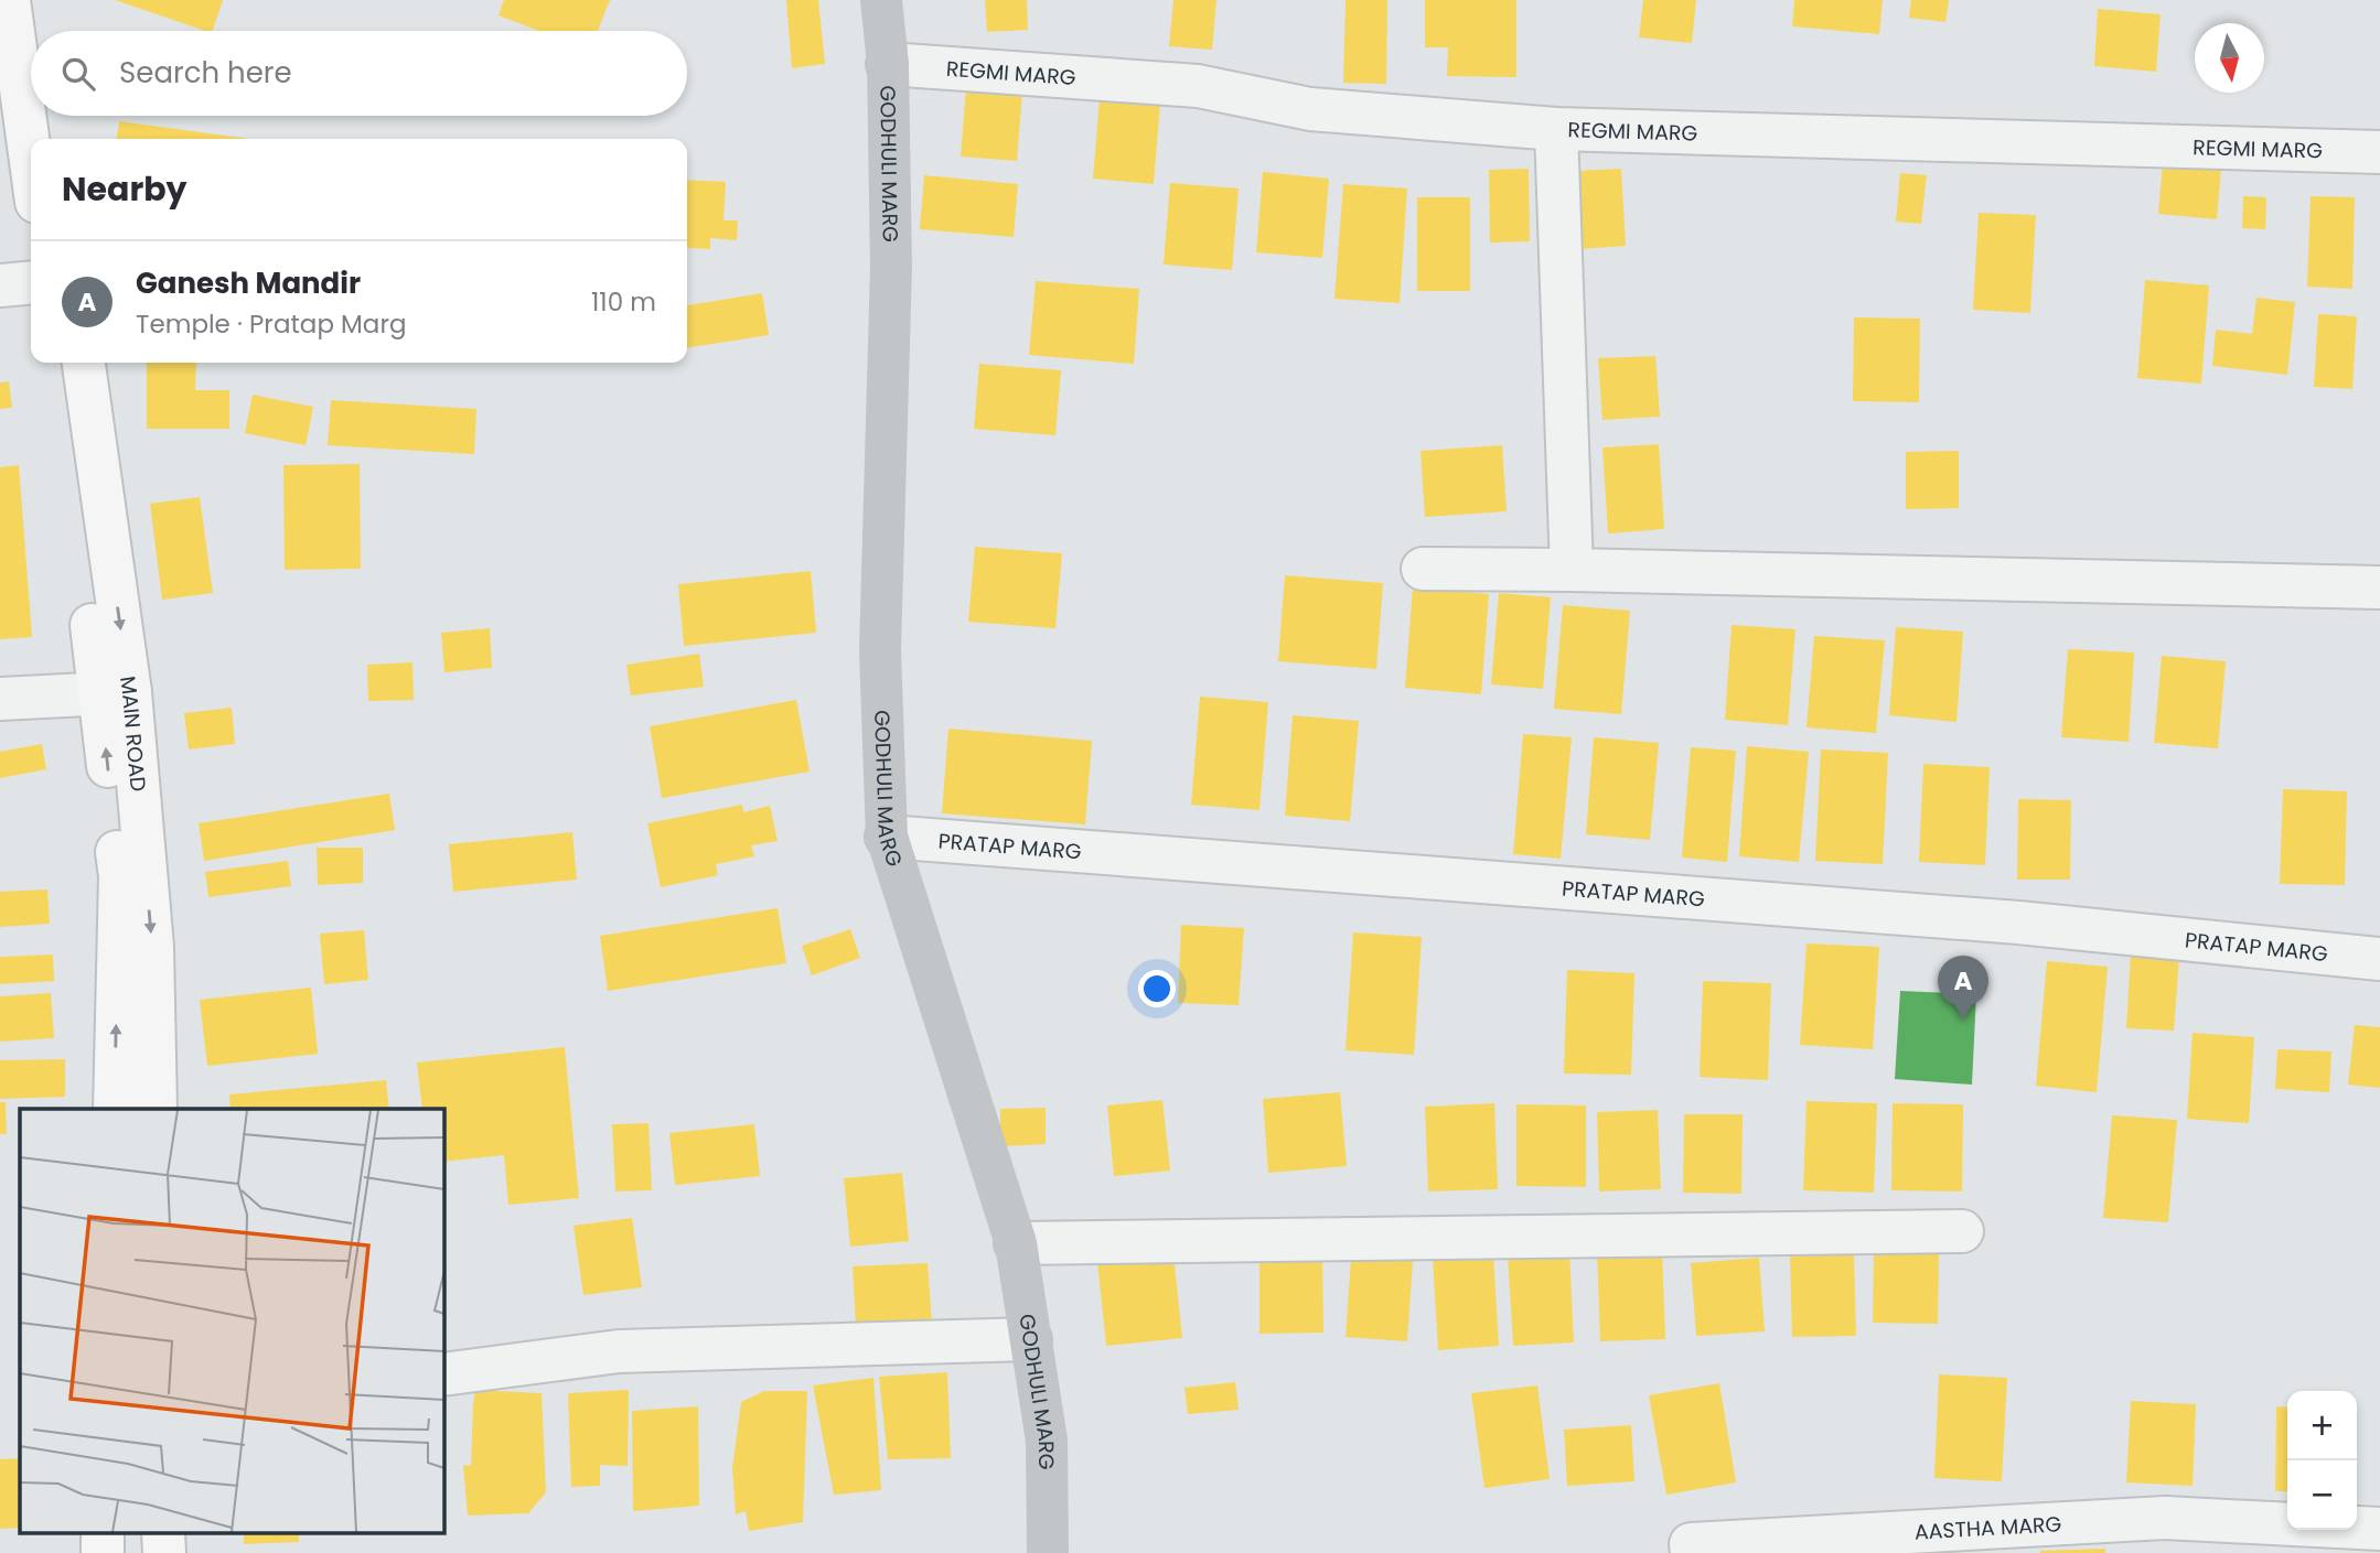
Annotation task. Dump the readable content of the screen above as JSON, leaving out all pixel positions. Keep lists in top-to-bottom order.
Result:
{
  "streets": {
    "main road": ["GODHULI MARG", "MAIN ROAD"],
    "street": ["REGMI MARG", "PRATAP MARG", "AASTHA MARG"]
  },
  "crossings": [
    ["REGMI MARG", "GODHULI MARG"],
    ["GODHULI MARG", "PRATAP MARG"]
  ],
  "north": "bottom",
  "page": {
    "search": "Search here",
    "heading": "Nearby",
    "list": [
      {
        "mark": "A",
        "name": "Ganesh Mandir",
        "note": "Temple · Pratap Marg",
        "value": "110 m"
      }
    ],
    "pins": "A",
    "map_buttons": ["+", "−"]
  }
}
